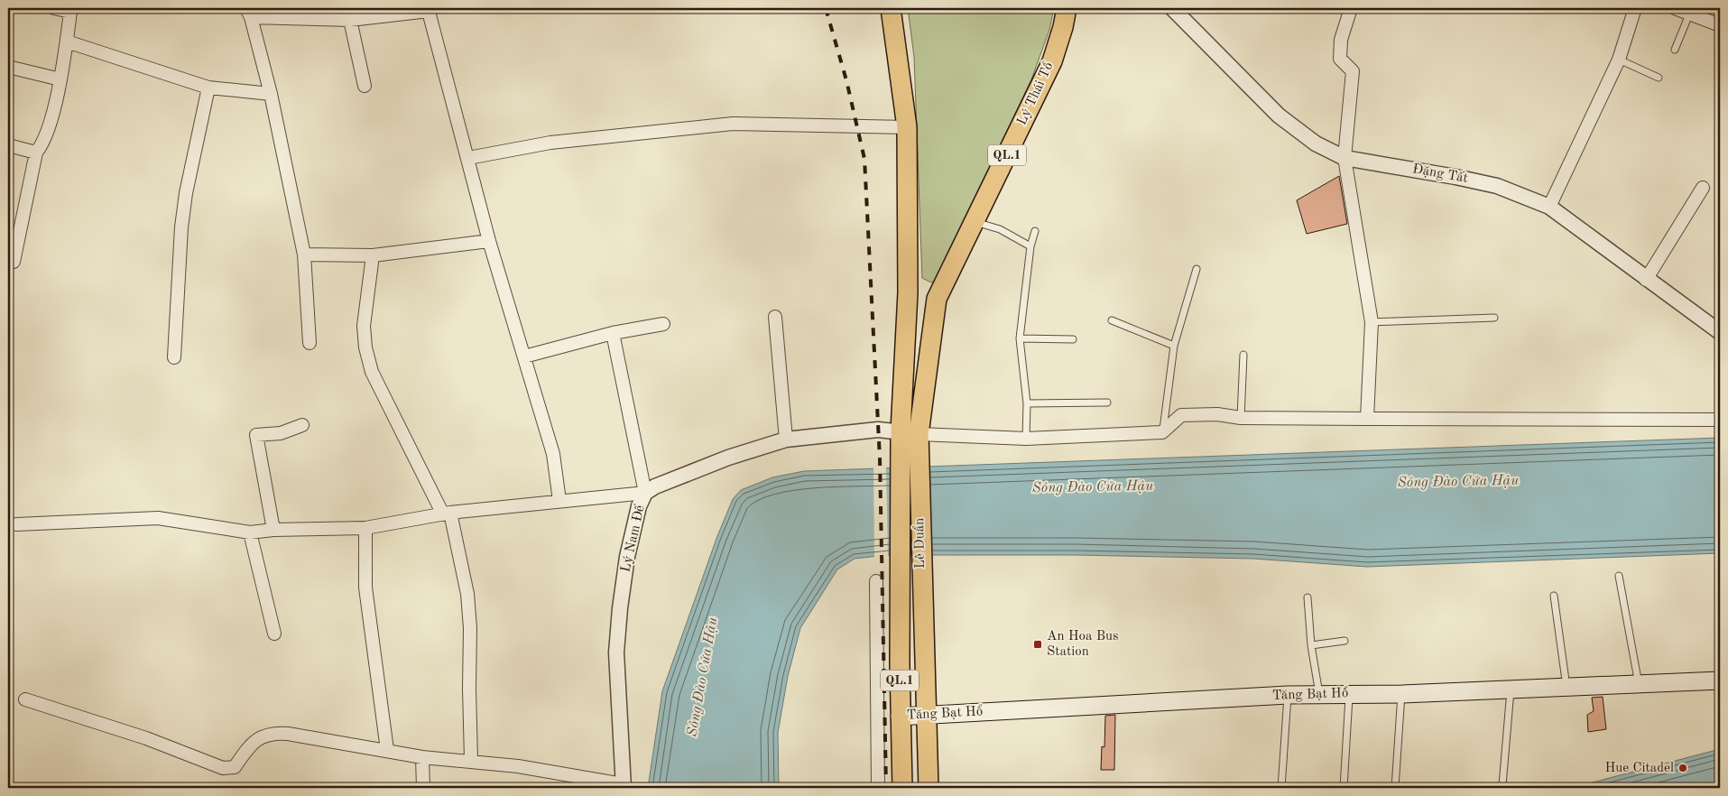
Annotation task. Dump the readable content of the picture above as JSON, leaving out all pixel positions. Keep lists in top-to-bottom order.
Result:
{
  "streets": {
    "main road": [
      "Lý Thái Tổ",
      "QL.1",
      "Lê Duẩn",
      "Tăng Bạt Hổ"
    ],
    "street": ["Đặng Tất", "Lý Nam Đế"]
  },
  "crossings": [
    ["Lý Thái Tổ", "Lê Duẩn"],
    ["QL.1", "Lê Duẩn"],
    ["QL.1", "Tăng Bạt Hổ"],
    ["Lý Nam Đế", "Lê Duẩn"],
    ["Lê Duẩn", "Tăng Bạt Hổ"]
  ],
  "water": ["Sông Đào Cửa Hậu"],
  "places": {
    "transit": ["An Hoa Bus Station"],
    "other": ["Hue Citadel"]
  }
}
